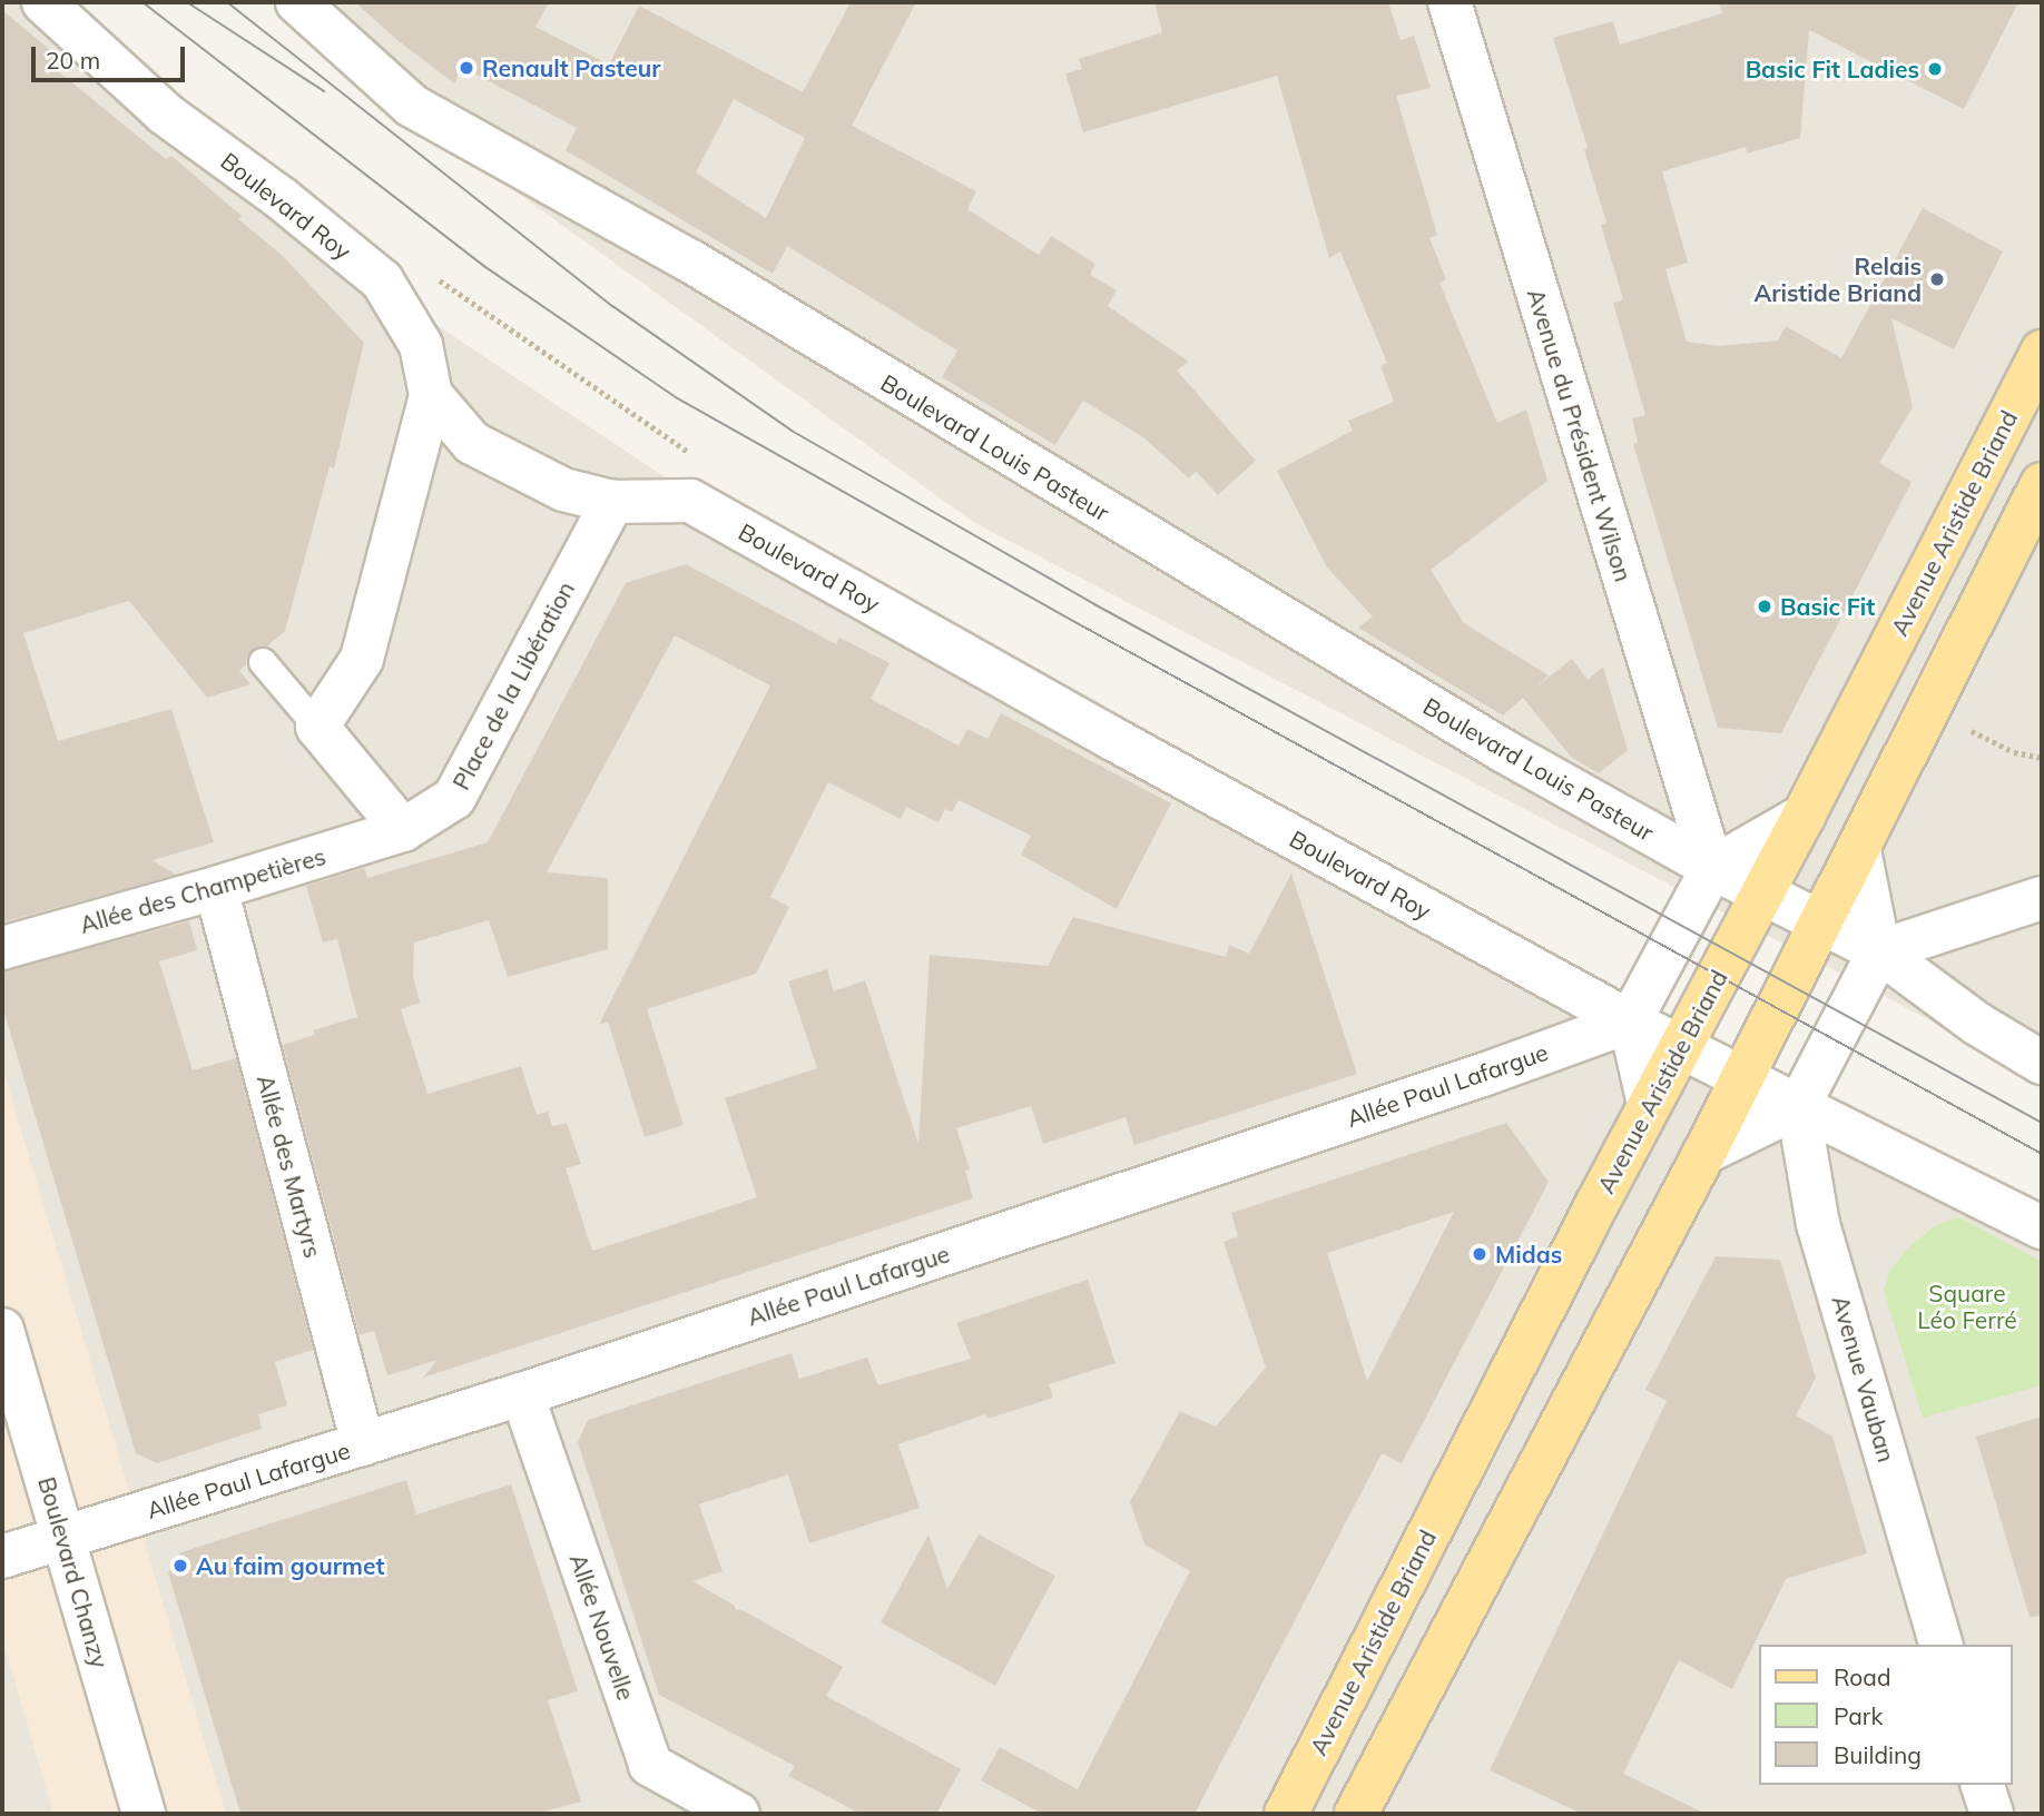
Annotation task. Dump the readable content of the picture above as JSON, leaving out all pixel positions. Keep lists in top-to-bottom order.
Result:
{
  "streets": {
    "main road": ["Avenue Aristide Briand"],
    "street": [
      "Boulevard Roy",
      "Avenue du Président Wilson",
      "Boulevard Louis Pasteur",
      "Place de la Libération",
      "Allée des Champetières",
      "Allée Paul Lafargue",
      "Allée des Martyrs",
      "Avenue Vauban",
      "Boulevard Chanzy",
      "Allée Nouvelle"
    ]
  },
  "crossings": [
    ["Boulevard Roy", "Avenue Aristide Briand"],
    ["Boulevard Roy", "Place de la Libération"],
    ["Boulevard Roy", "Allée Paul Lafargue"],
    ["Boulevard Roy", "Avenue Vauban"],
    ["Avenue du Président Wilson", "Boulevard Louis Pasteur"],
    ["Boulevard Louis Pasteur", "Avenue Aristide Briand"],
    ["Place de la Libération", "Allée des Champetières"],
    ["Allée des Champetières", "Allée des Martyrs"],
    ["Allée Paul Lafargue", "Allée des Martyrs"],
    ["Allée Paul Lafargue", "Boulevard Chanzy"],
    ["Allée Paul Lafargue", "Allée Nouvelle"]
  ],
  "parks": ["Square Léo Ferré"],
  "places": [
    "Renault Pasteur",
    "Basic Fit Ladies",
    "Relais Aristide Briand",
    "Basic Fit",
    "Midas",
    "Au faim gourmet"
  ],
  "legend": ["Road", "Park", "Building"],
  "scale_bar": "20 m"
}
